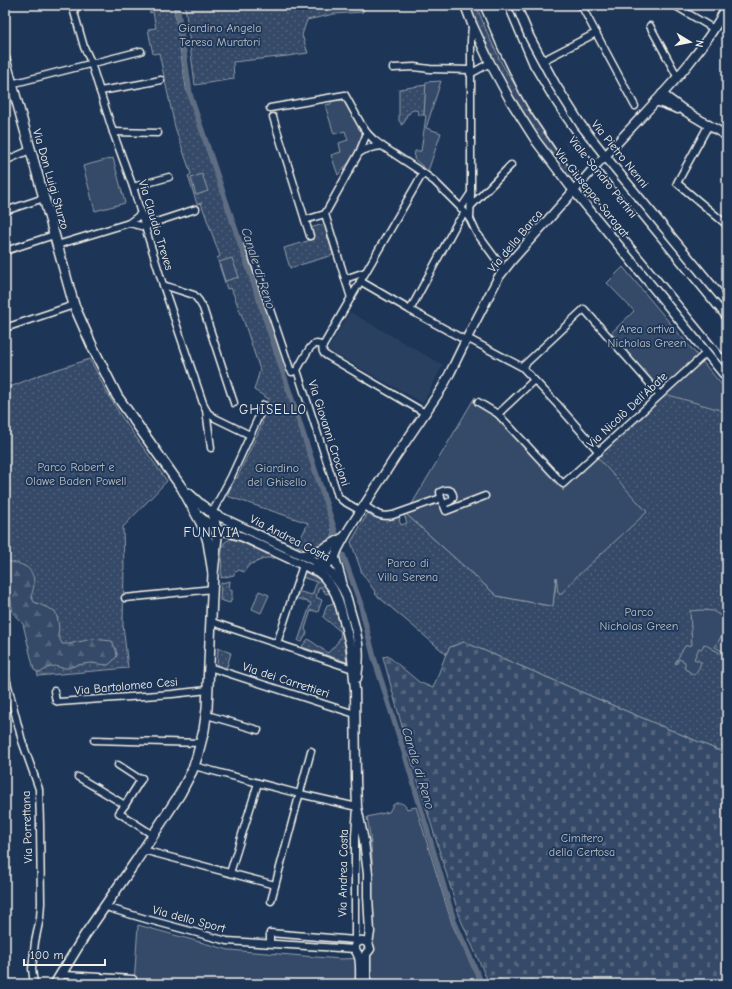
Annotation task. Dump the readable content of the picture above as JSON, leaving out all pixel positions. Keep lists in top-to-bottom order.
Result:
{
  "streets": {
    "highway": ["Viale Sandro Pertini"],
    "main road": ["Via Don Luigi Sturzo"],
    "street": [
      "Via Pietro Nenni",
      "Via Giuseppe Saragat",
      "Via Claudio Treves",
      "Via della Barca",
      "Via Nicolò Dell'Abate",
      "Via Giovanni Crocioni",
      "Via Andrea Costa",
      "Via dei Carrettieri",
      "Via Bartolomeo Cesi",
      "Via Porrettana",
      "Via dello Sport"
    ]
  },
  "crossings": [
    ["Via Pietro Nenni", "Via della Barca"],
    ["Via Don Luigi Sturzo", "Via Andrea Costa"],
    ["Via Giuseppe Saragat", "Via della Barca"],
    ["Via Giuseppe Saragat", "Via Nicolò Dell'Abate"],
    ["Via della Barca", "Via Giovanni Crocioni"],
    ["Via della Barca", "Via Andrea Costa"],
    ["Via Andrea Costa", "Via dei Carrettieri"],
    ["Via Andrea Costa", "Via dello Sport"]
  ],
  "districts": ["GHISELLO", "FUNIVIA"],
  "water": ["Canale di Reno"],
  "parks": [
    "Giardino Angela Teresa Muratori",
    "Area ortiva Nicholas Green",
    "Parco Robert e Olawe Baden Powell",
    "Giardino del Ghisello",
    "Parco di Villa Serena",
    "Parco Nicholas Green",
    "Cimitero della Certosa"
  ],
  "scale_bar": "100 m",
  "north": "right"
}
